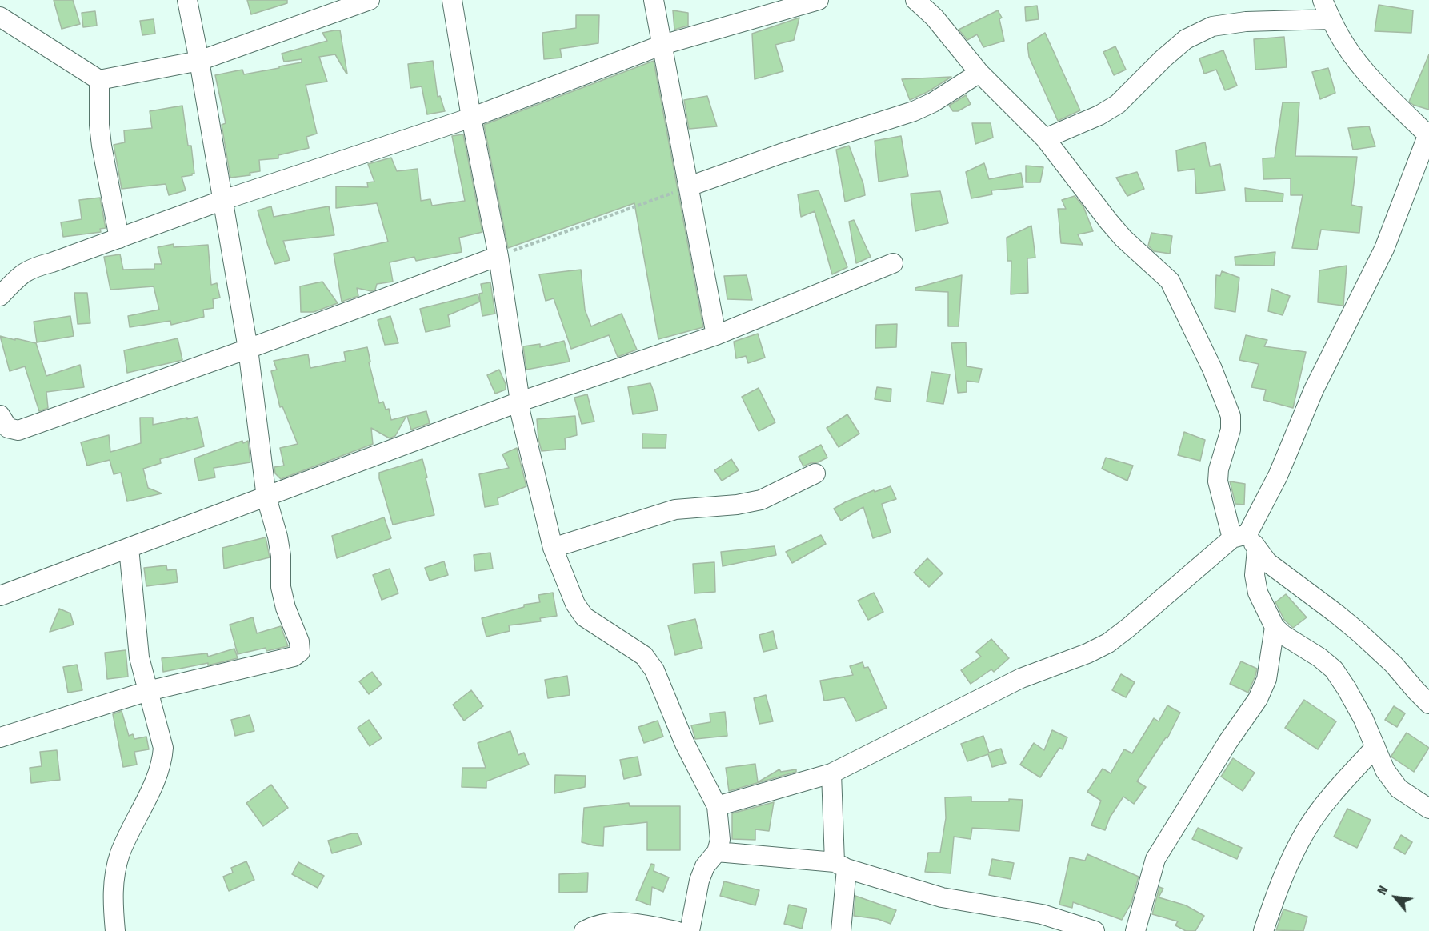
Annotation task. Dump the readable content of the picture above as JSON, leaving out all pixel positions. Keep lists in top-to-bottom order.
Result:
{
  "north": "top left"
}
